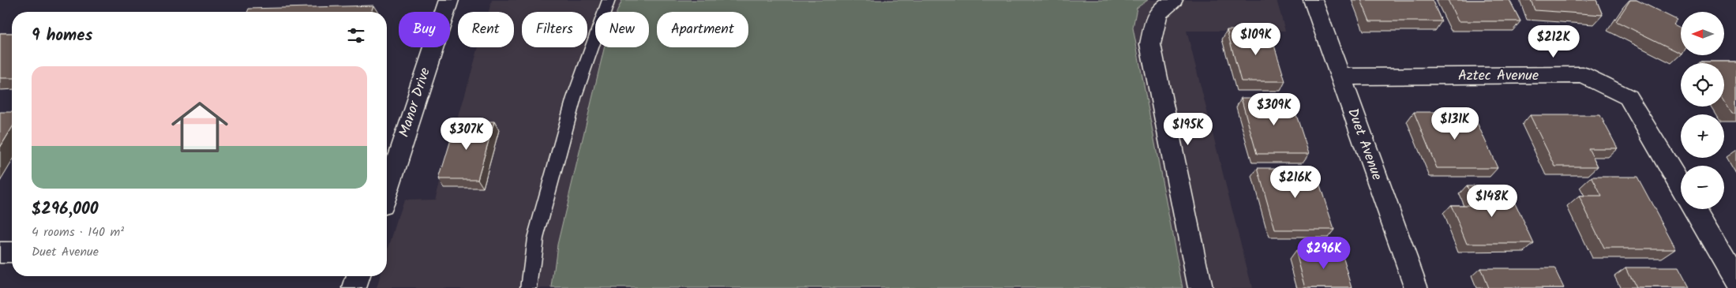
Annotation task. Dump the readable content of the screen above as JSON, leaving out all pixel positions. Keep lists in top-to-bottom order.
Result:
{
  "streets": {
    "street": ["Aztec Avenue", "Manor Drive", "Duet Avenue"]
  },
  "crossings": [
    ["Aztec Avenue", "Duet Avenue"]
  ],
  "north": "left",
  "page": {
    "map_buttons": ["+", "−"],
    "chip": [
      "Buy",
      "Rent",
      "Filters",
      "New",
      "Apartment"
    ],
    "heading": "9 homes",
    "price": [
      "$109K",
      "$212K",
      "$309K",
      "$131K",
      "$195K",
      "$307K",
      "$216K",
      "$148K",
      "$296K"
    ],
    "list": [
      {
        "name": "$296,000",
        "note": "4 rooms · 140 m² · Duet Avenue"
      }
    ]
  }
}
